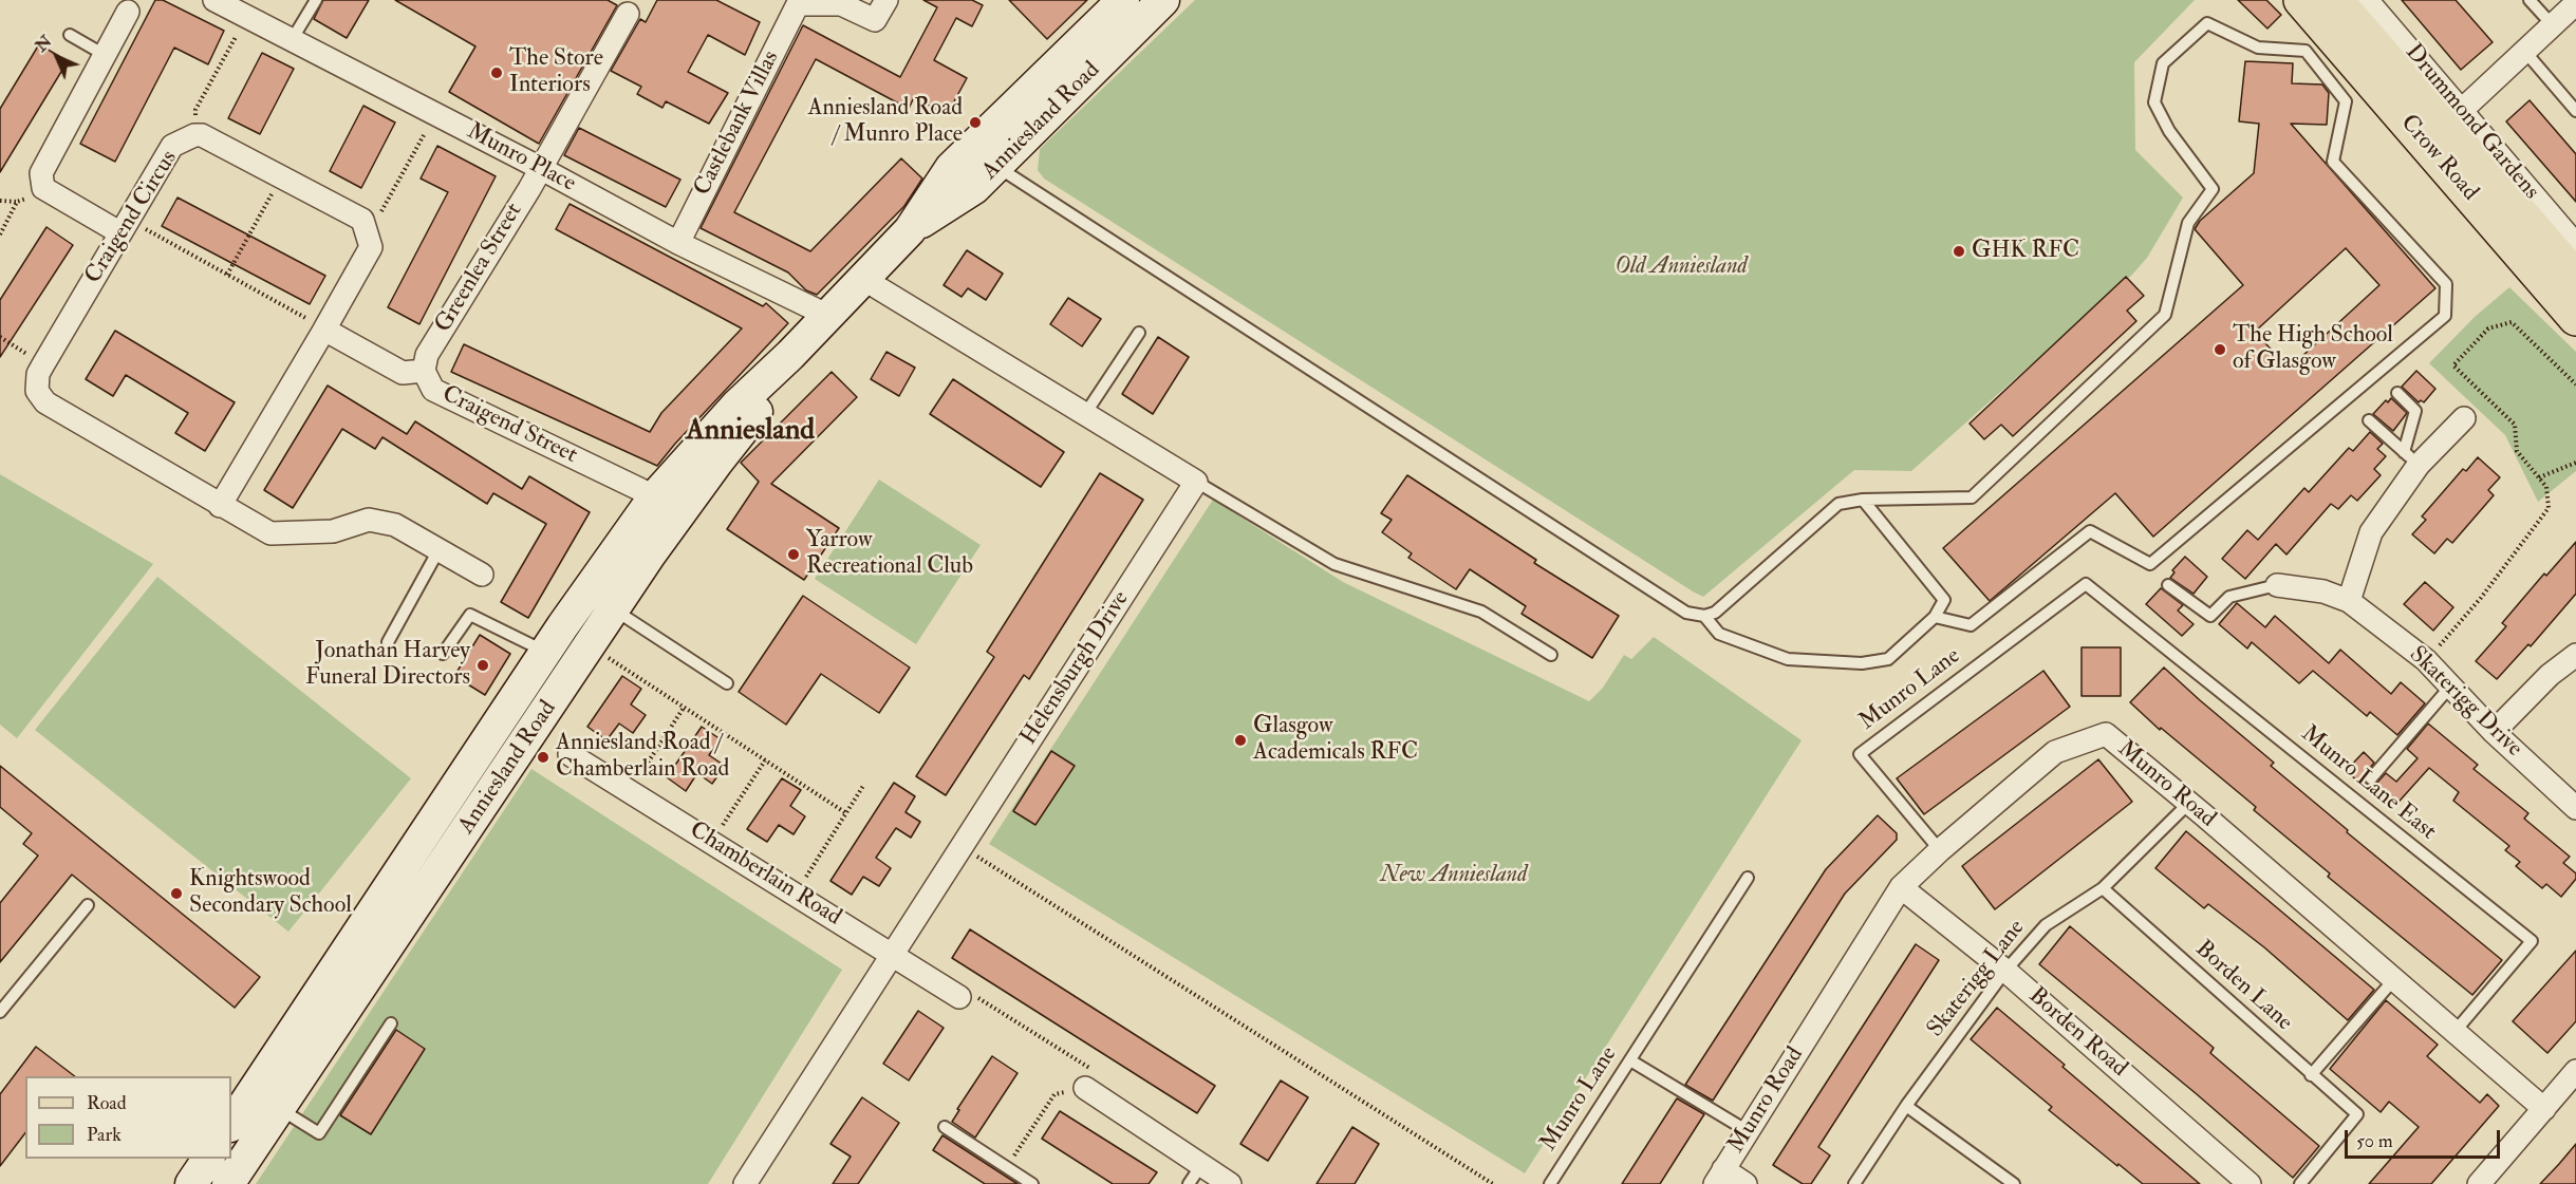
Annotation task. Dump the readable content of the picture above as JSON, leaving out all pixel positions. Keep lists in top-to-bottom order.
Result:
{
  "streets": {
    "main road": ["Crow Road"],
    "street": [
      "Anniesland Road",
      "Drummond Gardens",
      "Castlebank Villas",
      "Munro Place",
      "Craigend Circus",
      "Greenlea Street",
      "Craigend Street",
      "Helensburgh Drive",
      "Skaterigg Drive",
      "Munro Road",
      "Chamberlain Road",
      "Borden Road"
    ],
    "lane": [
      "Munro Lane",
      "Munro Lane East",
      "Skaterigg Lane",
      "Borden Lane"
    ]
  },
  "crossings": [
    ["Anniesland Road", "Munro Place"],
    ["Anniesland Road", "Craigend Street"],
    ["Castlebank Villas", "Munro Place"],
    ["Munro Place", "Greenlea Street"],
    ["Greenlea Street", "Craigend Street"],
    ["Helensburgh Drive", "Chamberlain Road"],
    ["Munro Lane", "Munro Lane East"],
    ["Munro Lane", "Munro Road"],
    ["Munro Lane East", "Munro Road"],
    ["Munro Road", "Skaterigg Lane"],
    ["Munro Road", "Borden Road"],
    ["Skaterigg Lane", "Borden Lane"],
    ["Skaterigg Lane", "Borden Road"]
  ],
  "districts": ["Anniesland"],
  "parks": ["Old Anniesland", "New Anniesland"],
  "places": [
    "The Store Interiors",
    "Anniesland Road / Munro Place",
    "GHK RFC",
    "The High School of Glasgow",
    "Yarrow Recreational Club",
    "Jonathan Harvey Funeral Directors",
    "Glasgow Academicals RFC",
    "Anniesland Road / Chamberlain Road",
    "Knightswood Secondary School"
  ],
  "legend": ["Road", "Park"],
  "scale_bar": "50 m",
  "north": "top left"
}
